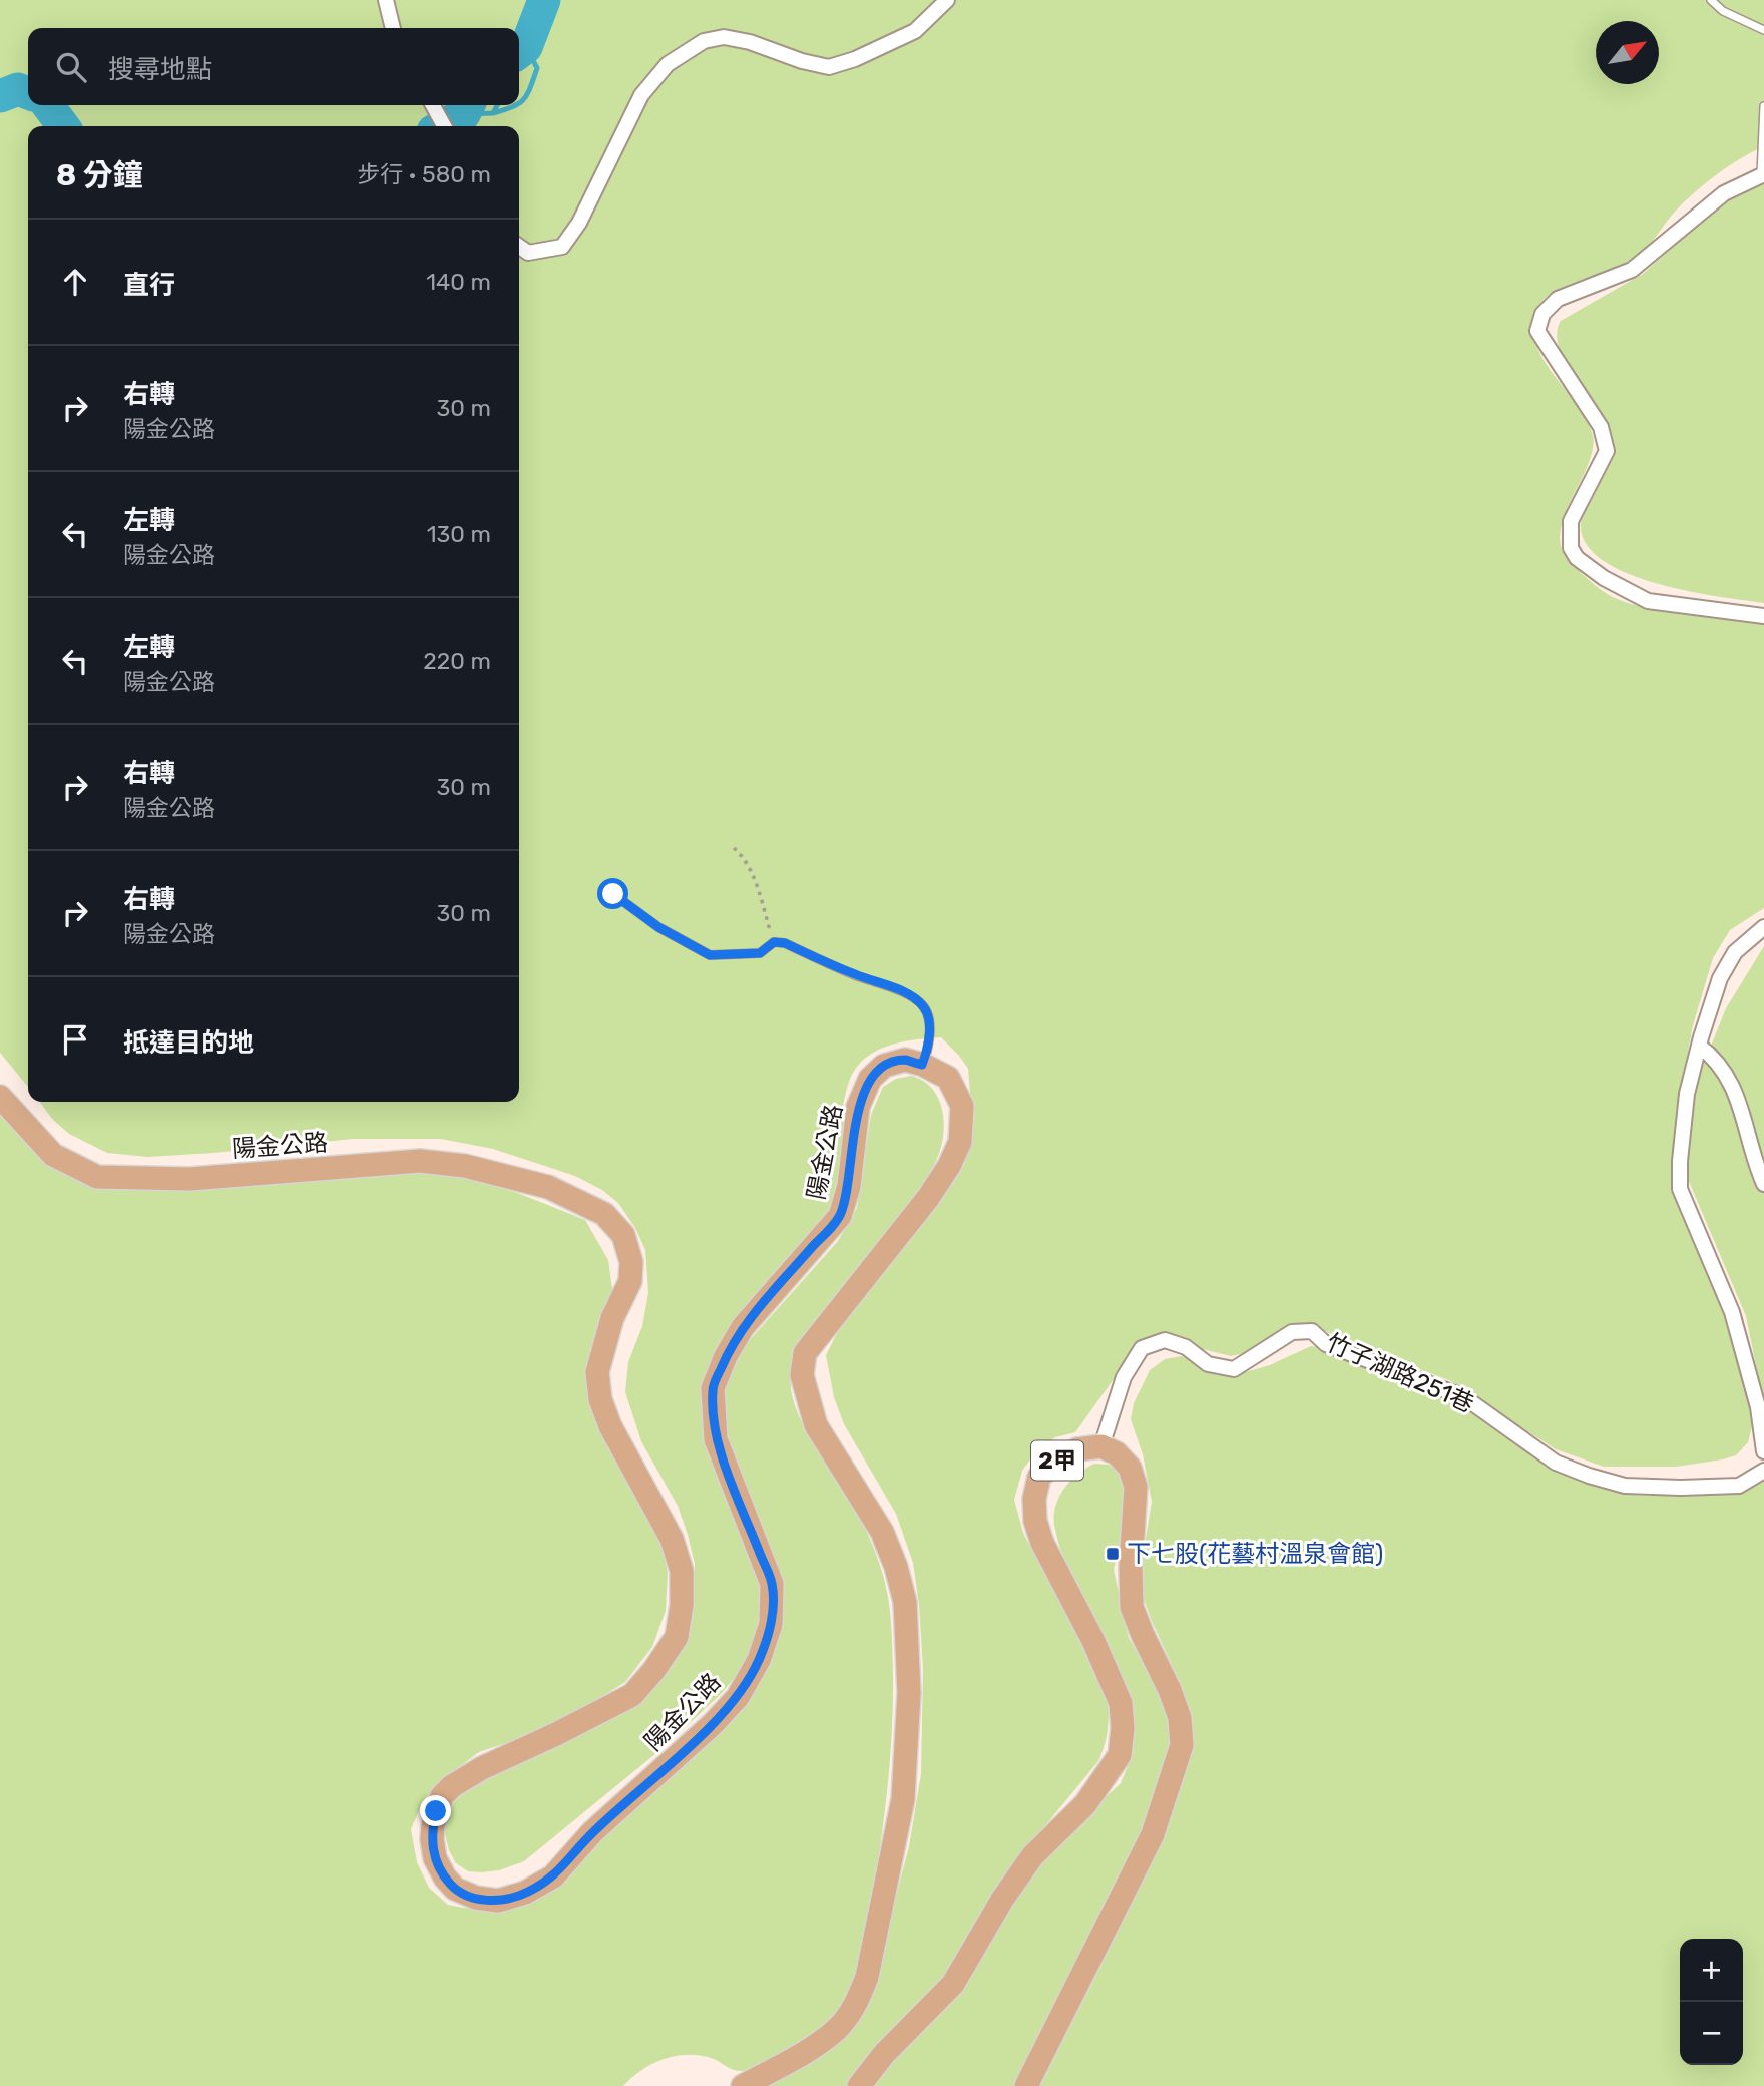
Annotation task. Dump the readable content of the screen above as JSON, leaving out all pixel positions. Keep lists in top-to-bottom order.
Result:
{
  "streets": {
    "main road": ["陽金公路", "2甲"],
    "street": ["竹子湖路251巷"]
  },
  "crossings": [
    ["竹子湖路251巷", "2甲"]
  ],
  "places": {
    "transit": ["下七股(花藝村溫泉會館)"]
  },
  "north": "top right",
  "page": {
    "search": "搜尋地點",
    "heading": ["8 分鐘", "步行 · 580 m"],
    "list": [
      ["直行", "140 m"],
      ["右轉", "陽金公路", "30 m"],
      ["左轉", "陽金公路", "130 m"],
      ["左轉", "陽金公路", "220 m"],
      ["右轉", "陽金公路", "30 m"],
      ["右轉", "陽金公路", "30 m"],
      "抵達目的地"
    ],
    "map_buttons": ["+", "−"]
  }
}
